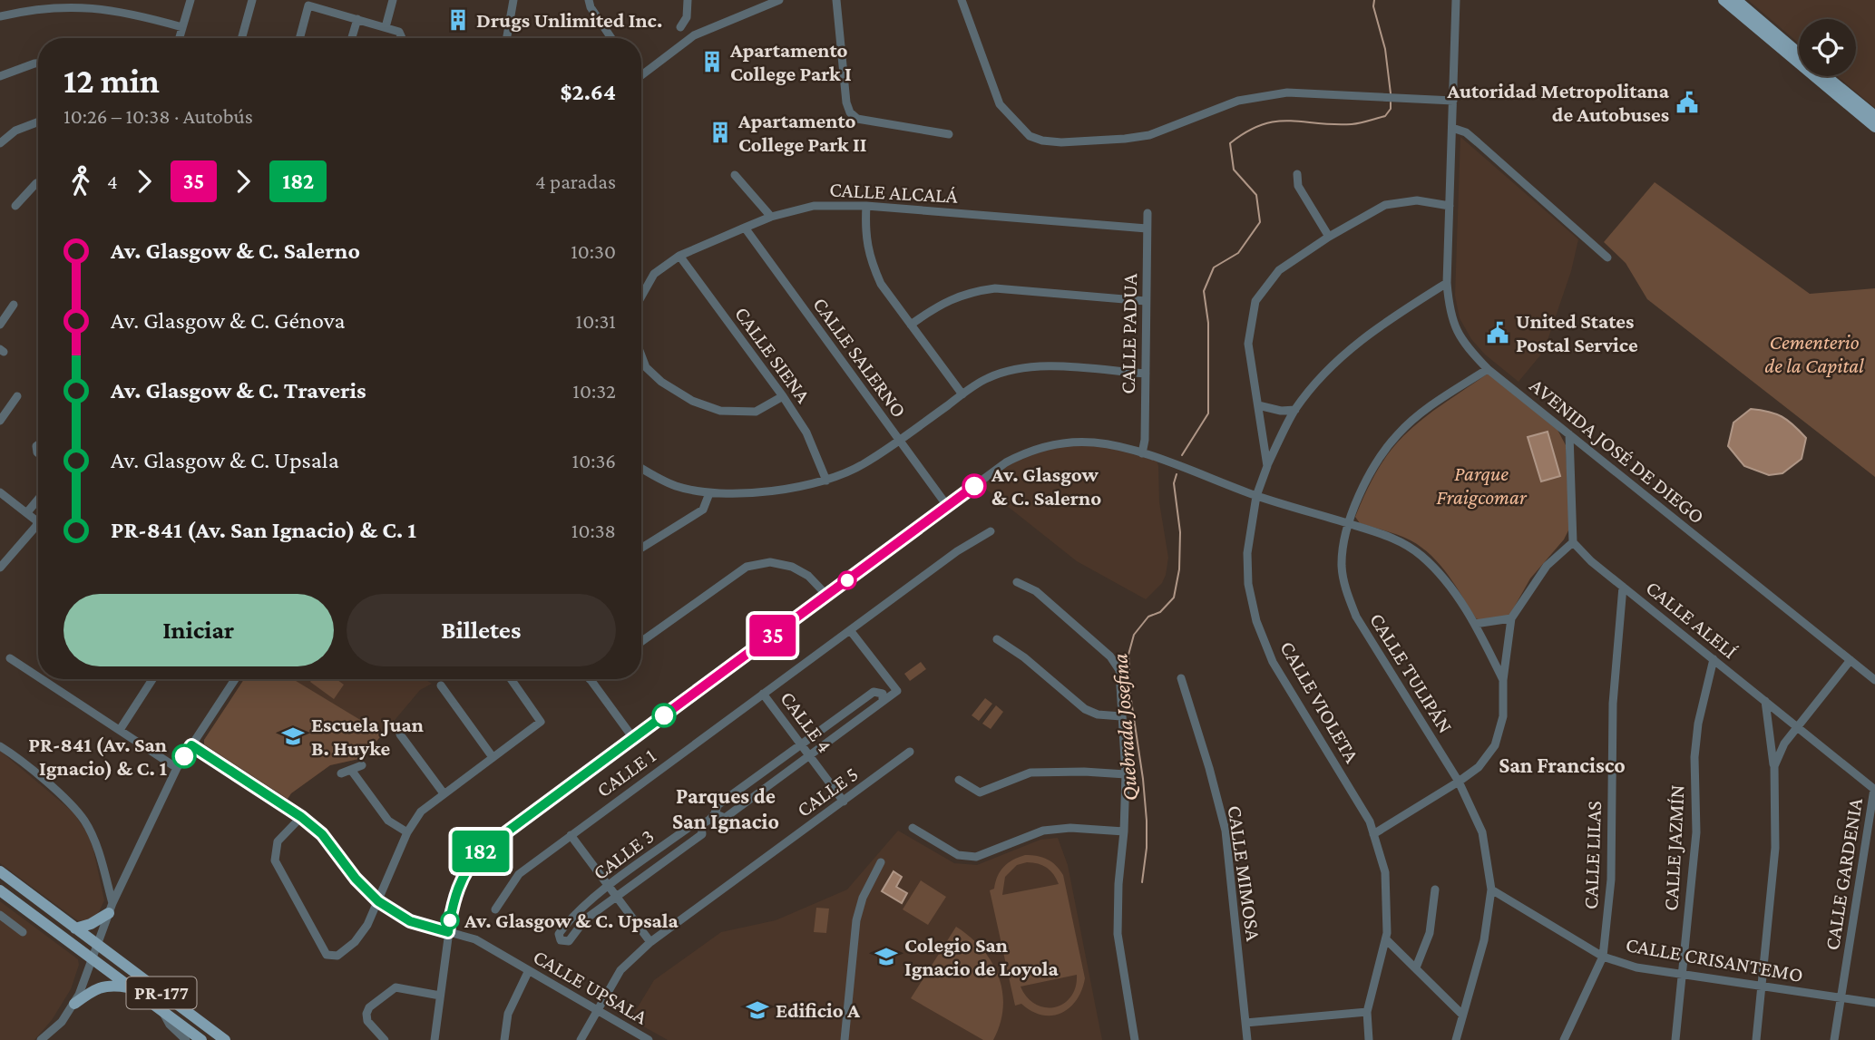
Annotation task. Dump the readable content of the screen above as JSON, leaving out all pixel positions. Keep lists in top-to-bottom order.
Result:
{
  "streets": {
    "main road": ["PR-177"],
    "street": [
      "CALLE ALCALÁ",
      "CALLE PADUA",
      "CALLE SIENA",
      "CALLE SALERNO",
      "AVENIDA JOSÉ DE DIEGO",
      "CALLE ALELÍ",
      "CALLE TULIPÁN",
      "CALLE VIOLETA",
      "CALLE 4",
      "CALLE 1",
      "CALLE 5",
      "CALLE JAZMÍN",
      "CALLE 3",
      "CALLE LILAS",
      "CALLE MIMOSA",
      "CALLE GARDENIA",
      "CALLE CRISANTEMO",
      "CALLE UPSALA"
    ]
  },
  "crossings": [
    ["CALLE ALCALÁ", "CALLE PADUA"],
    ["CALLE ALCALÁ", "CALLE SIENA"],
    ["CALLE ALCALÁ", "CALLE SALERNO"],
    ["AVENIDA JOSÉ DE DIEGO", "CALLE TULIPÁN"],
    ["AVENIDA JOSÉ DE DIEGO", "CALLE VIOLETA"],
    ["CALLE ALELÍ", "CALLE JAZMÍN"],
    ["CALLE ALELÍ", "CALLE LILAS"],
    ["CALLE ALELÍ", "CALLE GARDENIA"],
    ["CALLE TULIPÁN", "CALLE CRISANTEMO"],
    ["CALLE 4", "CALLE 1"],
    ["CALLE 4", "CALLE 5"],
    ["CALLE 4", "CALLE 3"],
    ["CALLE 1", "CALLE 3"],
    ["CALLE 5", "CALLE UPSALA"],
    ["CALLE JAZMÍN", "CALLE CRISANTEMO"],
    ["CALLE LILAS", "CALLE CRISANTEMO"],
    ["CALLE GARDENIA", "CALLE CRISANTEMO"]
  ],
  "districts": ["San Francisco", "Parques de San Ignacio"],
  "water": ["Quebrada Josefina"],
  "parks": ["Cementerio de la Capital", "Parque Fraigcomar"],
  "places": {
    "building": ["Drugs Unlimited Inc.", "Apartamento College Park I", "Apartamento College Park II"],
    "public building": ["Autoridad Metropolitana de Autobuses", "United States Postal Service"],
    "other": ["Av. Glasgow & C. Salerno", "PR-841 (Av. San Ignacio) & C. 1", "Av. Glasgow & C. Upsala"],
    "school or university": ["Escuela Juan B. Huyke", "Colegio San Ignacio de Loyola", "Edificio A"]
  },
  "lines": ["bus line 35", "bus line 182"],
  "page": {
    "on_map": ["35", "182"],
    "heading": ["12 min", "10:26 – 10:38 · Autobús", "$2.64"],
    "legs": [
      "4",
      "35",
      "182",
      "4 paradas"
    ],
    "list": [
      {
        "name": "Av. Glasgow & C. Salerno",
        "value": "10:30"
      },
      {
        "name": "Av. Glasgow & C. Génova",
        "value": "10:31"
      },
      {
        "name": "Av. Glasgow & C. Traveris",
        "value": "10:32"
      },
      {
        "name": "Av. Glasgow & C. Upsala",
        "value": "10:36"
      },
      {
        "name": "PR-841 (Av. San Ignacio) & C. 1",
        "value": "10:38"
      }
    ],
    "buttons": ["Iniciar", "Billetes"]
  }
}
